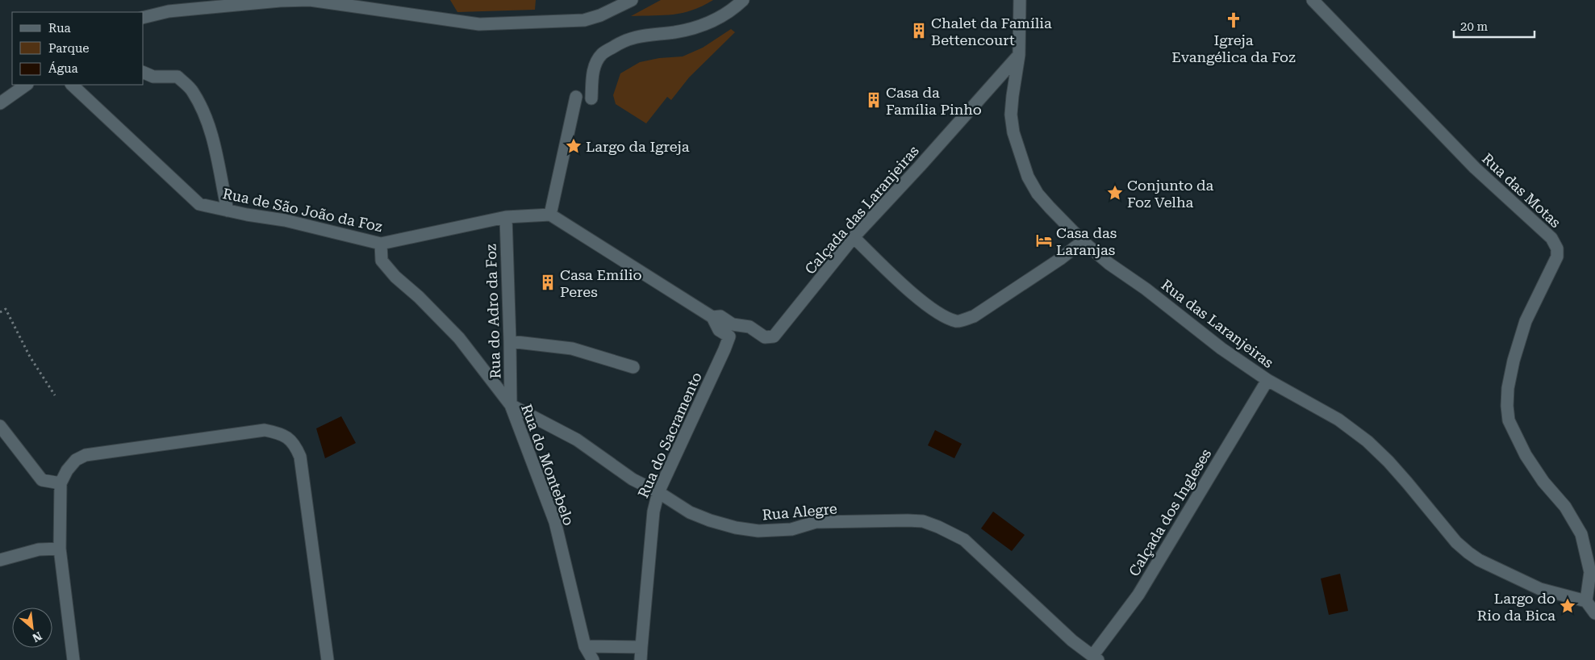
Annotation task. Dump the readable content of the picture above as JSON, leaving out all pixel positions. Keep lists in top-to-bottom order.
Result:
{
  "streets": {
    "street": [
      "Rua das Motas",
      "Rua de São João da Foz",
      "Calçada das Laranjeiras",
      "Rua do Adro da Foz",
      "Rua das Laranjeiras",
      "Rua do Sacramento",
      "Rua do Montebelo",
      "Rua Alegre",
      "Calçada dos Ingleses"
    ]
  },
  "crossings": [
    ["Rua das Motas", "Rua das Laranjeiras"],
    ["Rua de São João da Foz", "Rua do Adro da Foz"],
    ["Rua de São João da Foz", "Rua do Montebelo"],
    ["Calçada das Laranjeiras", "Rua das Laranjeiras"],
    ["Calçada das Laranjeiras", "Rua do Sacramento"],
    ["Rua do Adro da Foz", "Rua do Montebelo"],
    ["Rua do Adro da Foz", "Rua Alegre"],
    ["Rua das Laranjeiras", "Calçada dos Ingleses"],
    ["Rua do Sacramento", "Rua Alegre"],
    ["Rua do Montebelo", "Rua Alegre"],
    ["Rua Alegre", "Calçada dos Ingleses"]
  ],
  "places": {
    "church": ["Igreja Evangélica da Foz"],
    "building": ["Chalet da Família Bettencourt", "Casa da Família Pinho", "Casa Emílio Peres"],
    "place": ["Largo da Igreja", "Conjunto da Foz Velha", "Largo do Rio da Bica"],
    "hotel": ["Casa das Laranjas"]
  },
  "legend": ["Rua", "Parque", "Água"],
  "scale_bar": "20 m",
  "north": "bottom right"
}
